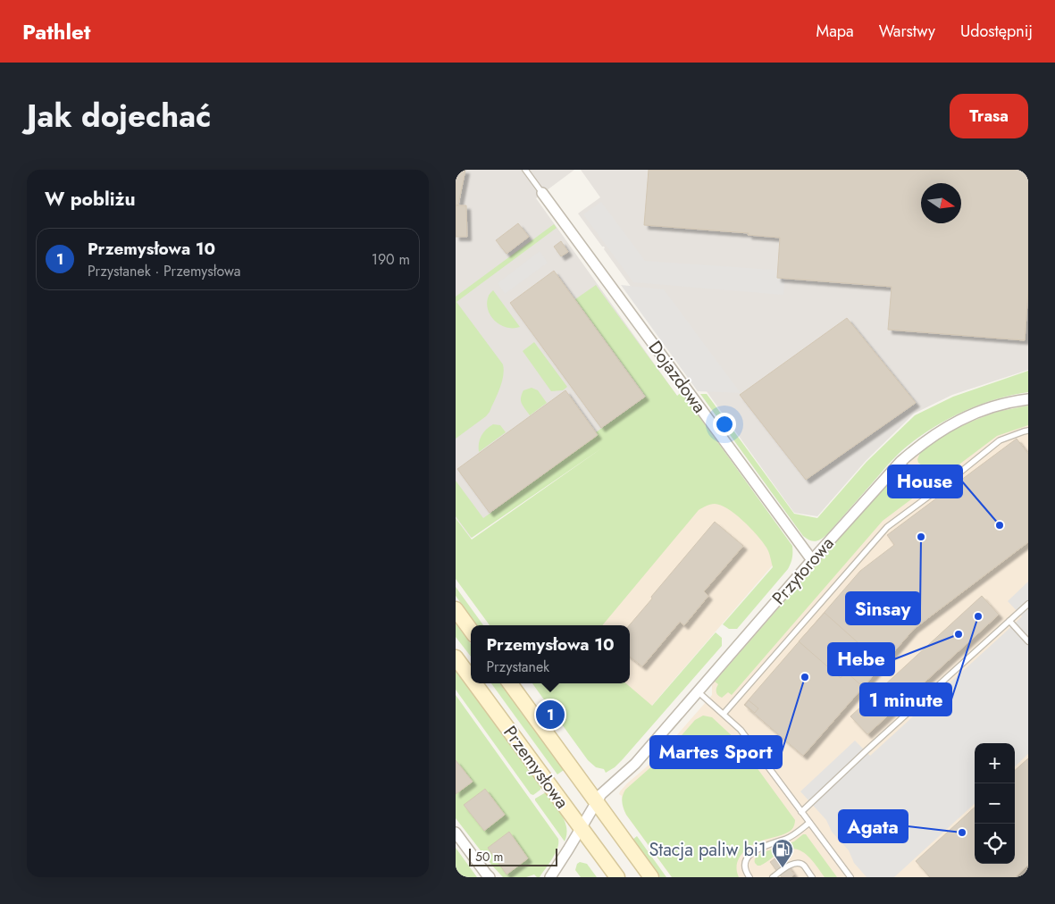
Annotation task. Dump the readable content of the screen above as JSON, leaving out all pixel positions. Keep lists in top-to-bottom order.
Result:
{
  "streets": {
    "main road": ["Przemysłowa"],
    "street": ["Dojazdowa", "Przytorowa"]
  },
  "crossings": [
    ["Dojazdowa", "Przytorowa"],
    ["Przytorowa", "Przemysłowa"]
  ],
  "places": {
    "other": [
      "House",
      "Sinsay",
      "1 minute",
      "Hebe",
      "Martes Sport",
      "Agata"
    ],
    "fuel station": ["Stacja paliw bi1"]
  },
  "scale_bar": "50 m",
  "north": "right",
  "page": {
    "header": "Pathlet",
    "nav": ["Mapa", "Warstwy", "Udostępnij"],
    "title": "Jak dojechać",
    "buttons": "Trasa",
    "heading": "W pobliżu",
    "list": [
      {
        "mark": "1",
        "name": "Przemysłowa 10",
        "note": "Przystanek · Przemysłowa",
        "value": "190 m"
      }
    ],
    "popup": ["Przemysłowa 10", "Przystanek"],
    "pins": "1",
    "map_buttons": ["+", "−"],
    "scale": "50 m"
  }
}
